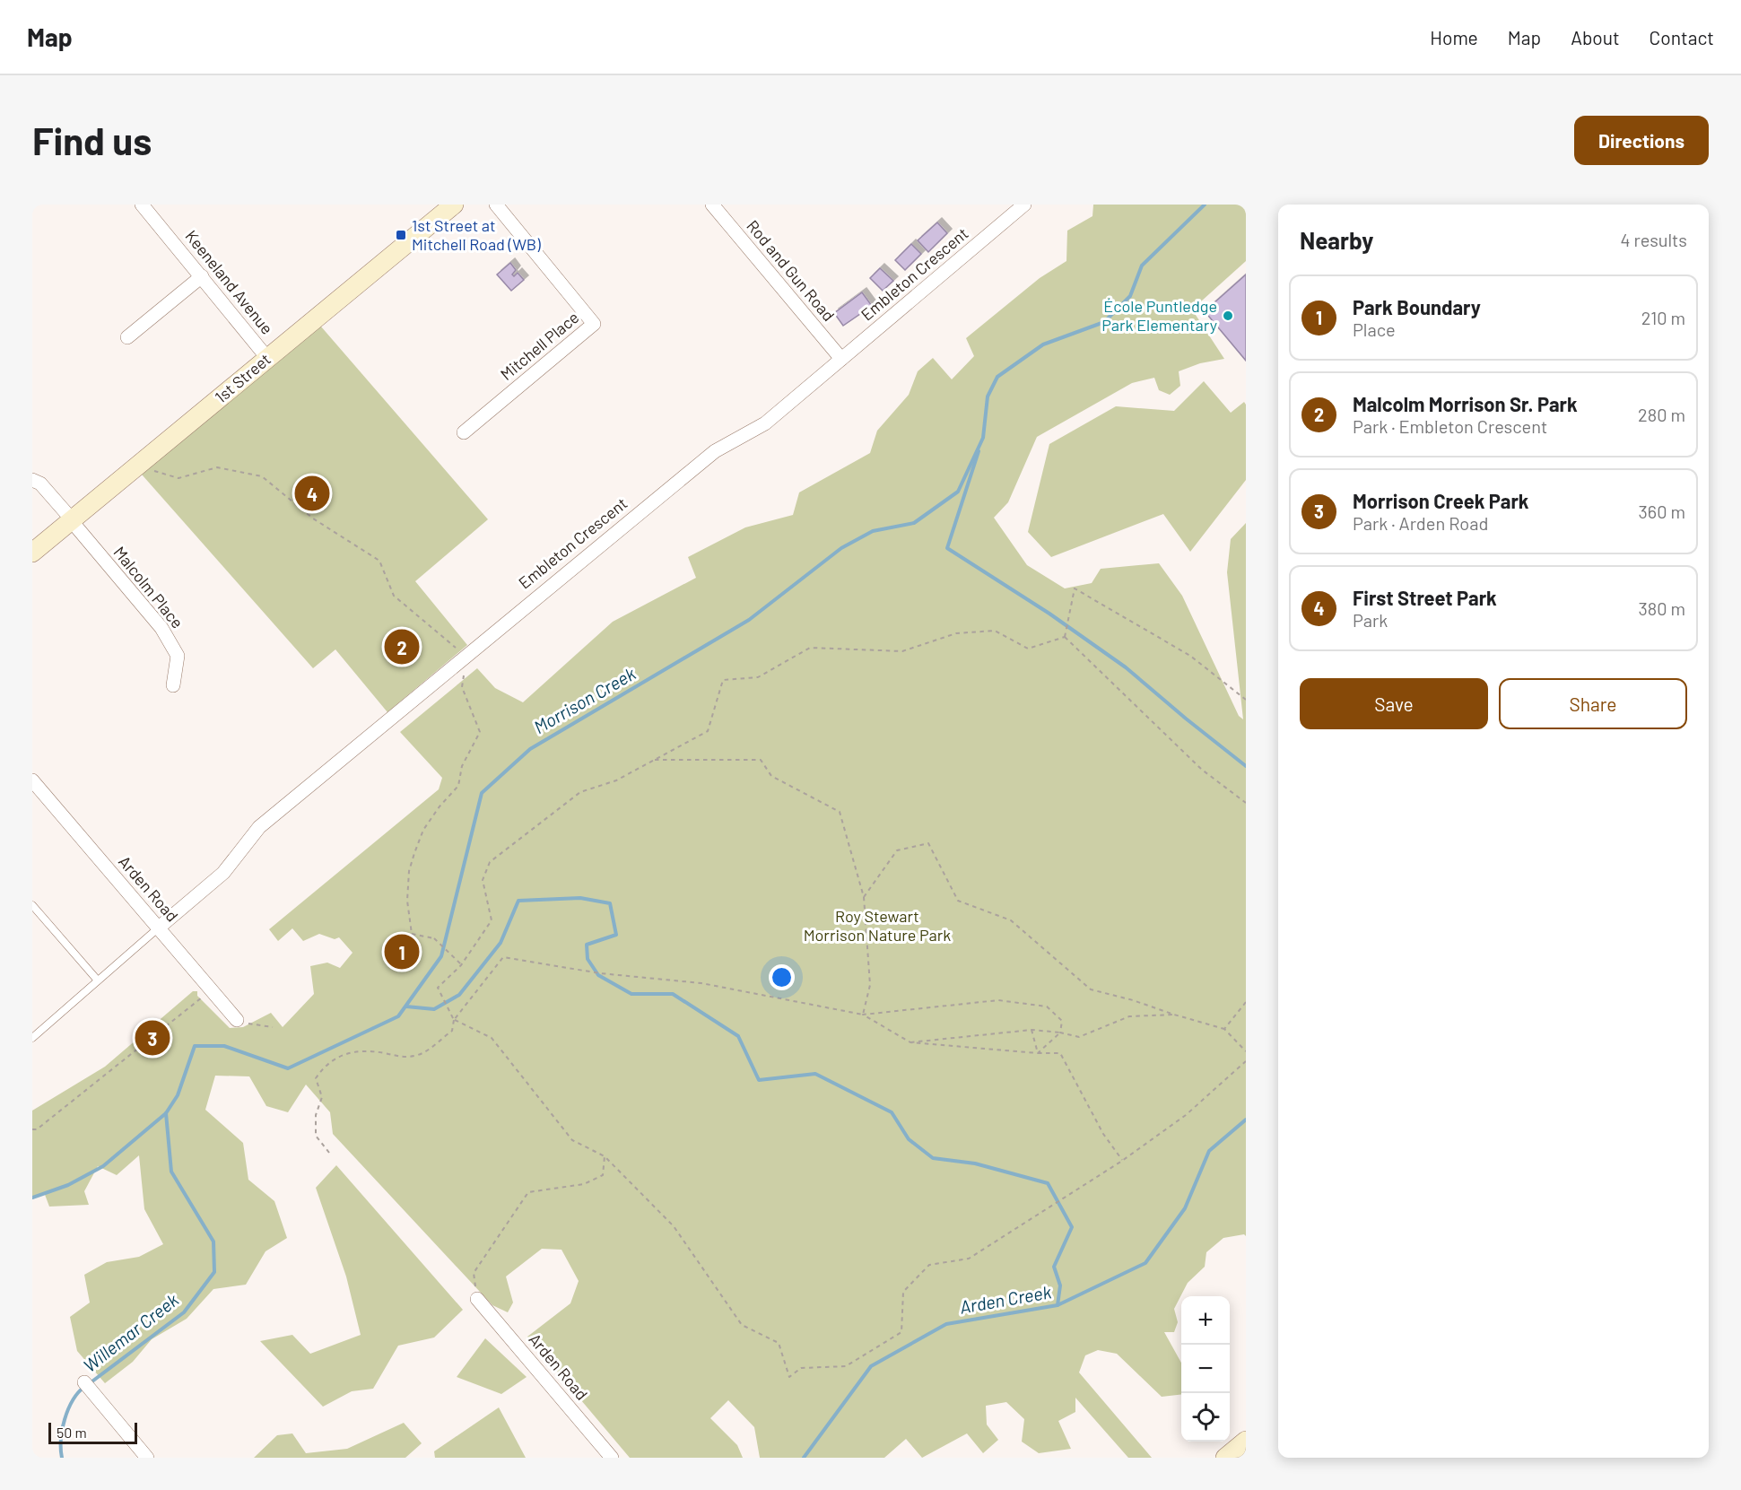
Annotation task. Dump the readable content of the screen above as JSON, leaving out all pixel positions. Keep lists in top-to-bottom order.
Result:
{
  "streets": {
    "street": [
      "Rod and Gun Road",
      "Embleton Crescent",
      "Keeneland Avenue",
      "Mitchell Place",
      "1st Street",
      "Malcolm Place",
      "Arden Road"
    ]
  },
  "crossings": [
    ["Rod and Gun Road", "Embleton Crescent"],
    ["Embleton Crescent", "Arden Road"],
    ["Keeneland Avenue", "1st Street"],
    ["1st Street", "Malcolm Place"]
  ],
  "water": ["Morrison Creek", "Arden Creek", "Willemar Creek"],
  "parks": ["Roy Stewart Morrison Nature Park"],
  "places": {
    "transit": ["1st Street at Mitchell Road (WB)"],
    "other": ["École Puntledge Park Elementary"]
  },
  "scale_bar": "50 m",
  "page": {
    "header": "Map",
    "nav": [
      "Home",
      "Map",
      "About",
      "Contact"
    ],
    "buttons": [
      "Directions",
      ["Save", "Share"]
    ],
    "title": "Find us",
    "heading": ["Nearby", "4 results"],
    "list": [
      {
        "mark": "1",
        "name": "Park Boundary",
        "note": "Place",
        "value": "210 m"
      },
      {
        "mark": "2",
        "name": "Malcolm Morrison Sr. Park",
        "note": "Park · Embleton Crescent",
        "value": "280 m"
      },
      {
        "mark": "3",
        "name": "Morrison Creek Park",
        "note": "Park · Arden Road",
        "value": "360 m"
      },
      {
        "mark": "4",
        "name": "First Street Park",
        "note": "Park",
        "value": "380 m"
      }
    ],
    "pins": [
      "4",
      "2",
      "1",
      "3"
    ],
    "map_buttons": ["+", "−"],
    "scale": "50 m"
  }
}
